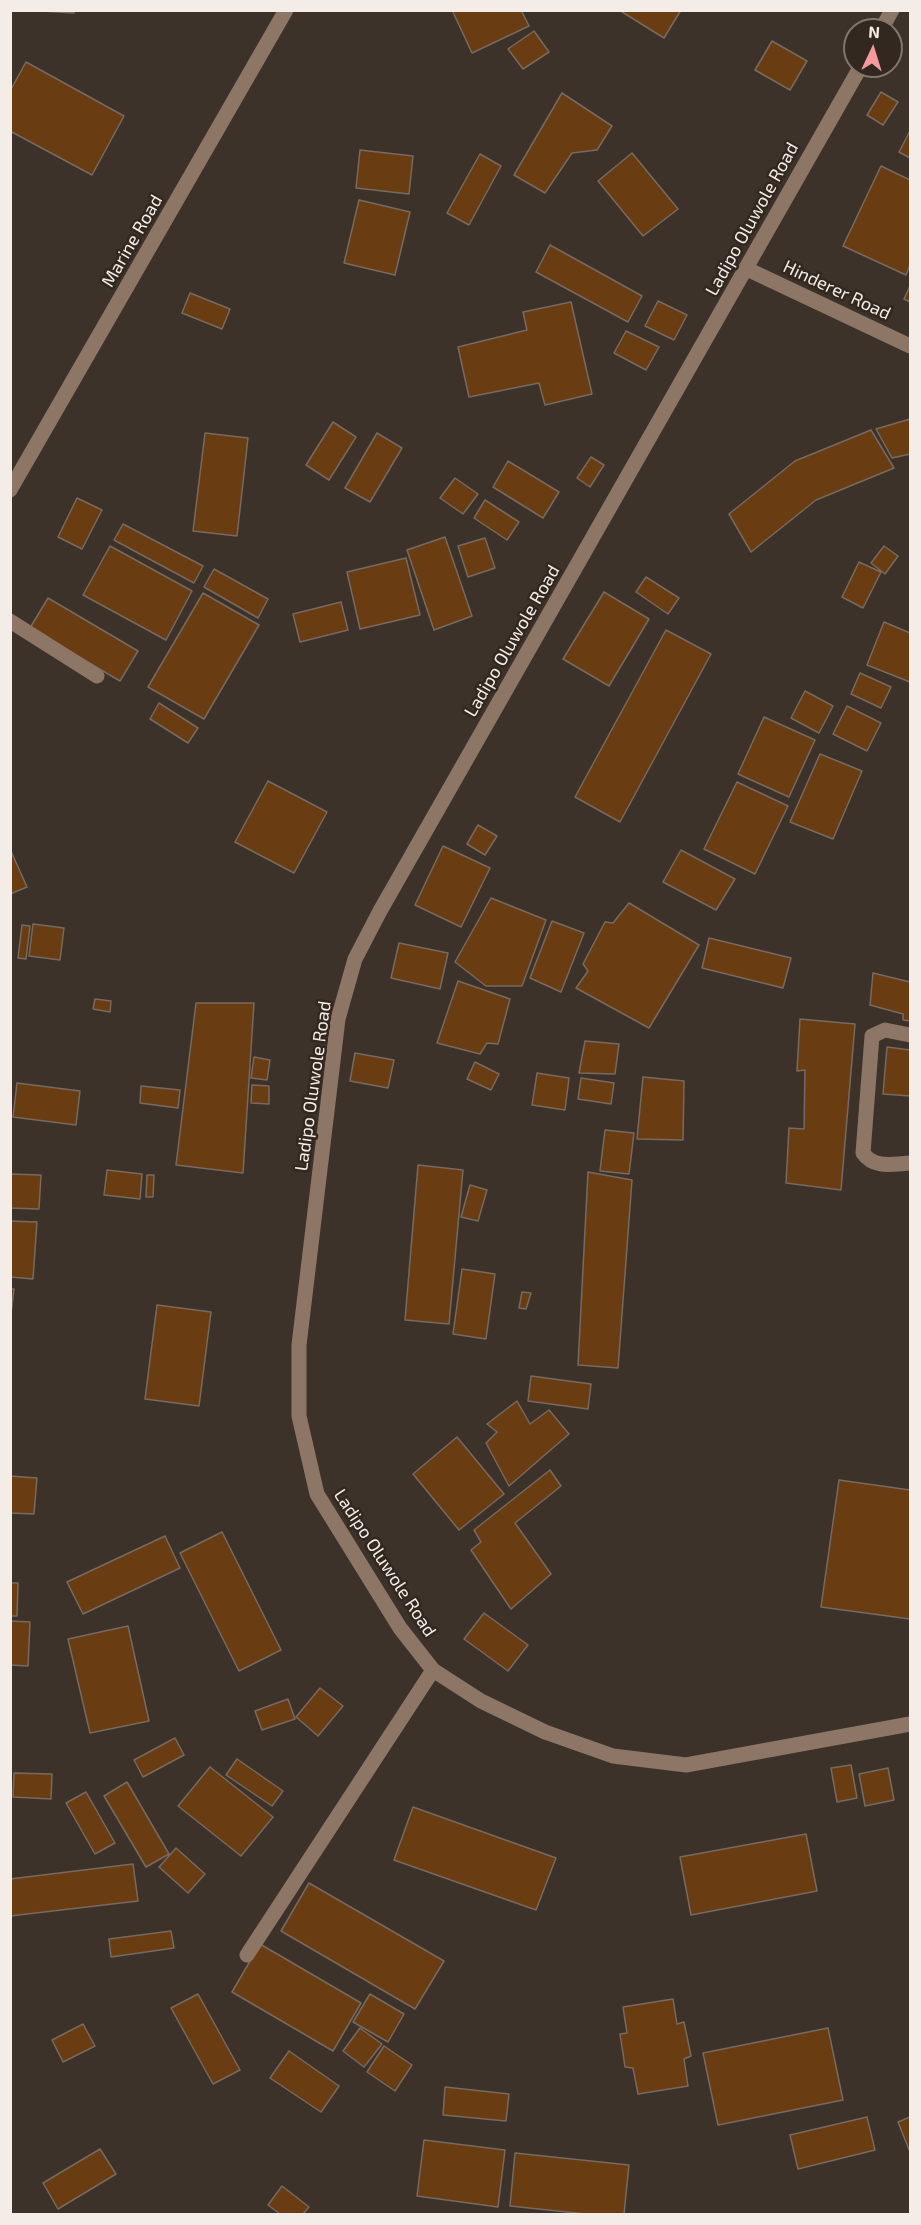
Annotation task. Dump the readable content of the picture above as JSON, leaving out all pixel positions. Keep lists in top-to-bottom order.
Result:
{
  "streets": {
    "street": ["Ladipo Oluwole Road", "Marine Road", "Hinderer Road"]
  },
  "crossings": [
    ["Ladipo Oluwole Road", "Hinderer Road"]
  ],
  "north": "top"
}
